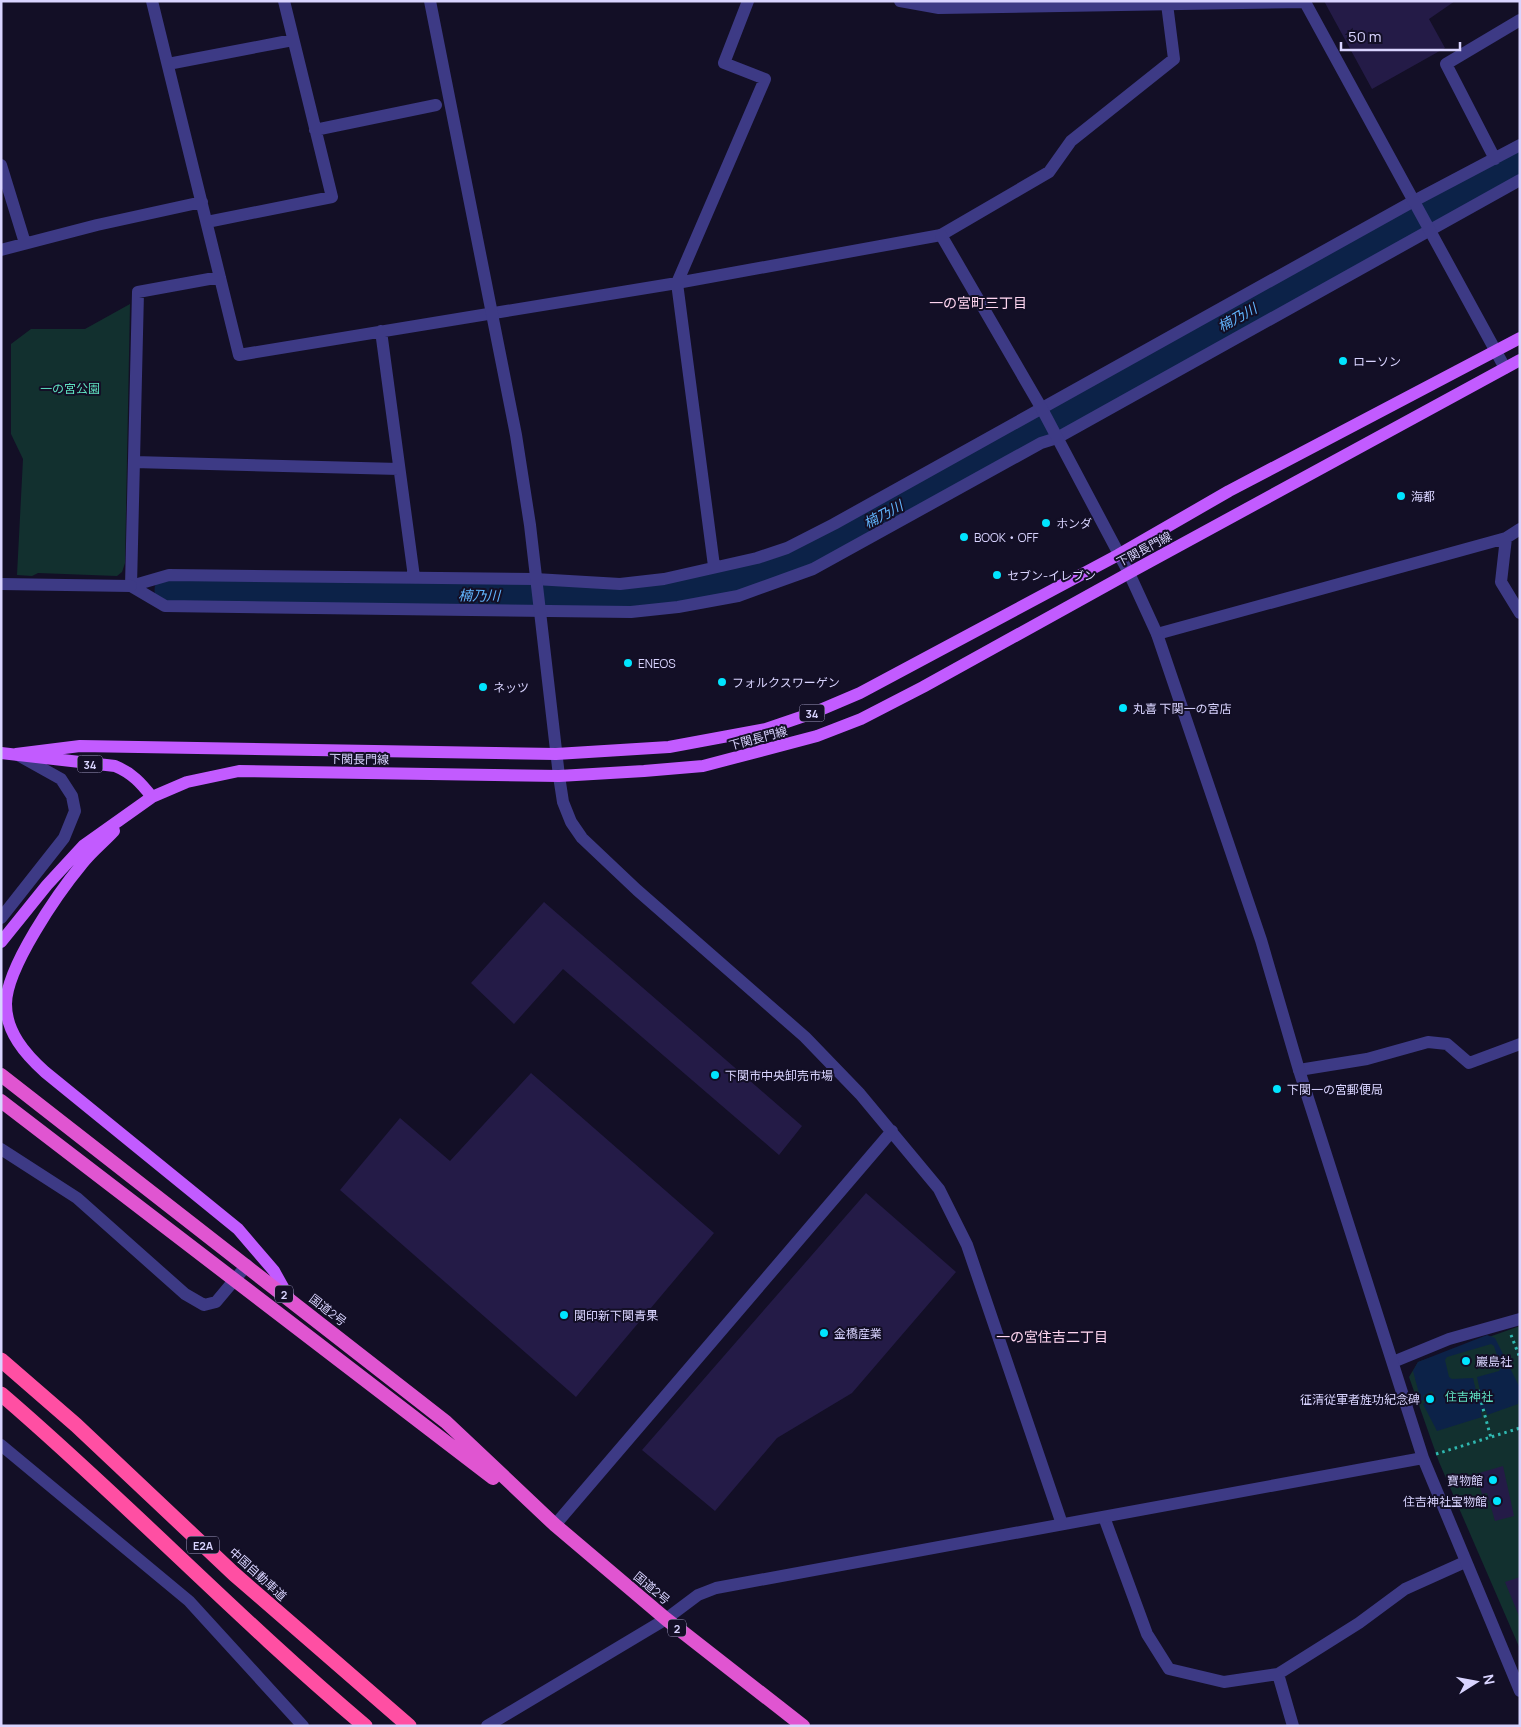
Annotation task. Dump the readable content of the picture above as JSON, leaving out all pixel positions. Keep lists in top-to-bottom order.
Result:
{
  "streets": {
    "highway": [
      "2",
      "国道2号",
      "E2A",
      "中国自動車道"
    ],
    "main road": ["下関長門線", "34"]
  },
  "districts": ["一の宮町三丁目", "一の宮住吉二丁目"],
  "water": ["楠乃川"],
  "parks": ["一の宮公園", "住吉神社"],
  "places": [
    "ローソン",
    "海都",
    "ホンダ",
    "BOOK・OFF",
    "セブン-イレブン",
    "ENEOS",
    "フォルクスワーゲン",
    "ネッツ",
    "丸喜 下関一の宮店",
    "下関市中央卸売市場",
    "下関一の宮郵便局",
    "関印新下関青果",
    "金橋産業",
    "巖島社",
    "征清従軍者旌功紀念碑",
    "寶物館",
    "住吉神社宝物館"
  ],
  "scale_bar": "50 m",
  "north": "right"
}
